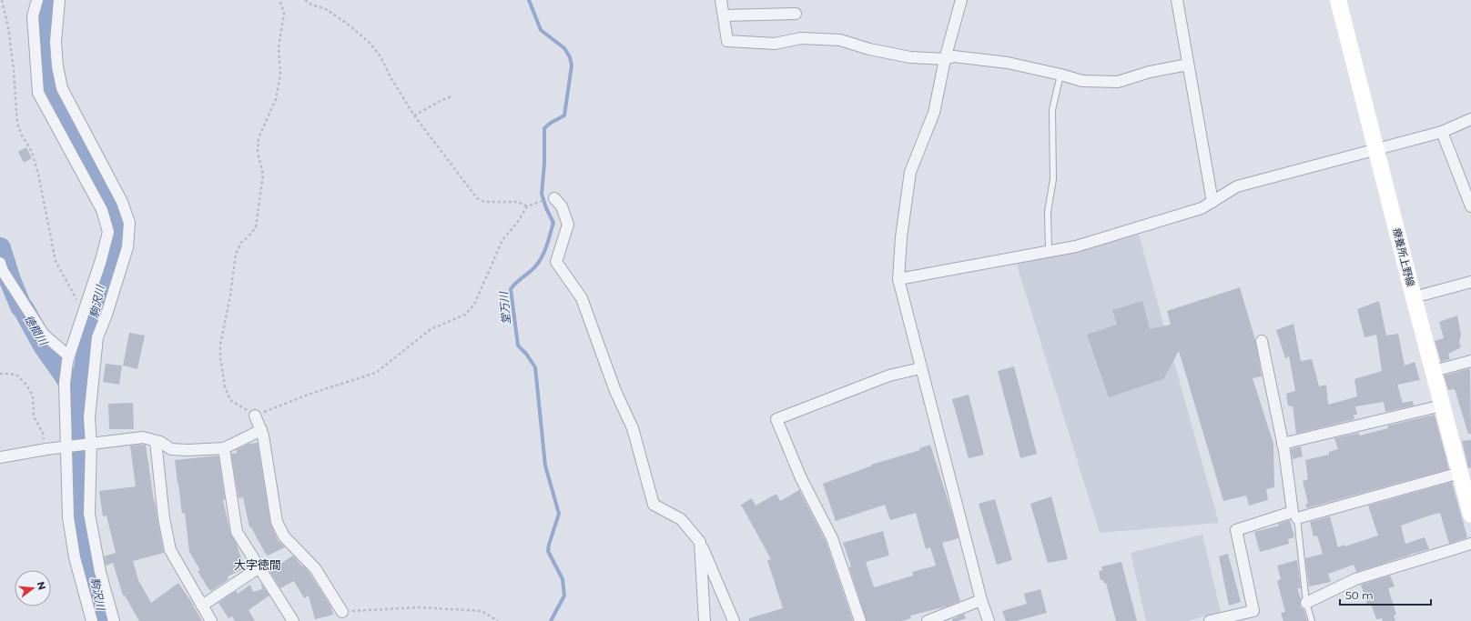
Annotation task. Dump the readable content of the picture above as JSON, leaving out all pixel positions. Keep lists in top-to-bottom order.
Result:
{
  "streets": {
    "street": ["療養所上野線"]
  },
  "districts": ["大字徳間"],
  "water": ["駒沢川", "堂万川", "徳間川"],
  "scale_bar": "50 m",
  "north": "right"
}
